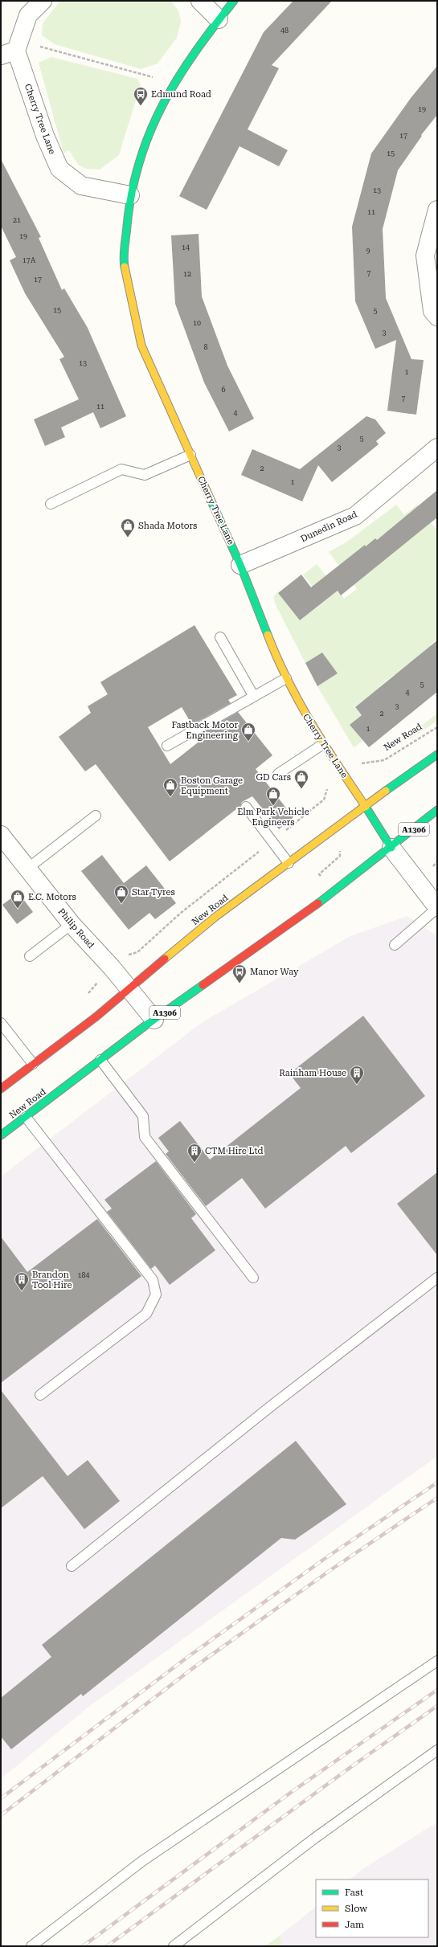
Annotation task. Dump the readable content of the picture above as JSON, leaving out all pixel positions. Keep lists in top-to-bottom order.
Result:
{
  "streets": {
    "main road": ["Cherry Tree Lane", "New Road", "A1306"],
    "street": ["Dunedin Road", "Philip Road"]
  },
  "crossings": [
    ["Cherry Tree Lane", "Dunedin Road"],
    ["Cherry Tree Lane", "New Road"],
    ["New Road", "Philip Road"]
  ],
  "places": {
    "bus stop": ["Edmund Road", "Manor Way"],
    "shop": [
      "Shada Motors",
      "Fastback Motor Engineering",
      "GD Cars",
      "Boston Garage Equipment",
      "Elm Park Vehicle Engineers",
      "Star Tyres",
      "E.C. Motors"
    ],
    "building": ["Rainham House", "CTM Hire Ltd", "Brandon Tool Hire"]
  },
  "house_numbers": [
    "48",
    "19",
    "17",
    "15",
    "13",
    "11",
    "21",
    "19",
    "14",
    "9",
    "17A",
    "7",
    "12",
    "17",
    "15",
    "5",
    "10",
    "3",
    "8",
    "13",
    "1",
    "6",
    "7",
    "11",
    "4",
    "5",
    "3",
    "2",
    "1",
    "5",
    "4",
    "3",
    "2",
    "1",
    "184"
  ],
  "legend": ["Fast", "Slow", "Jam"]
}
